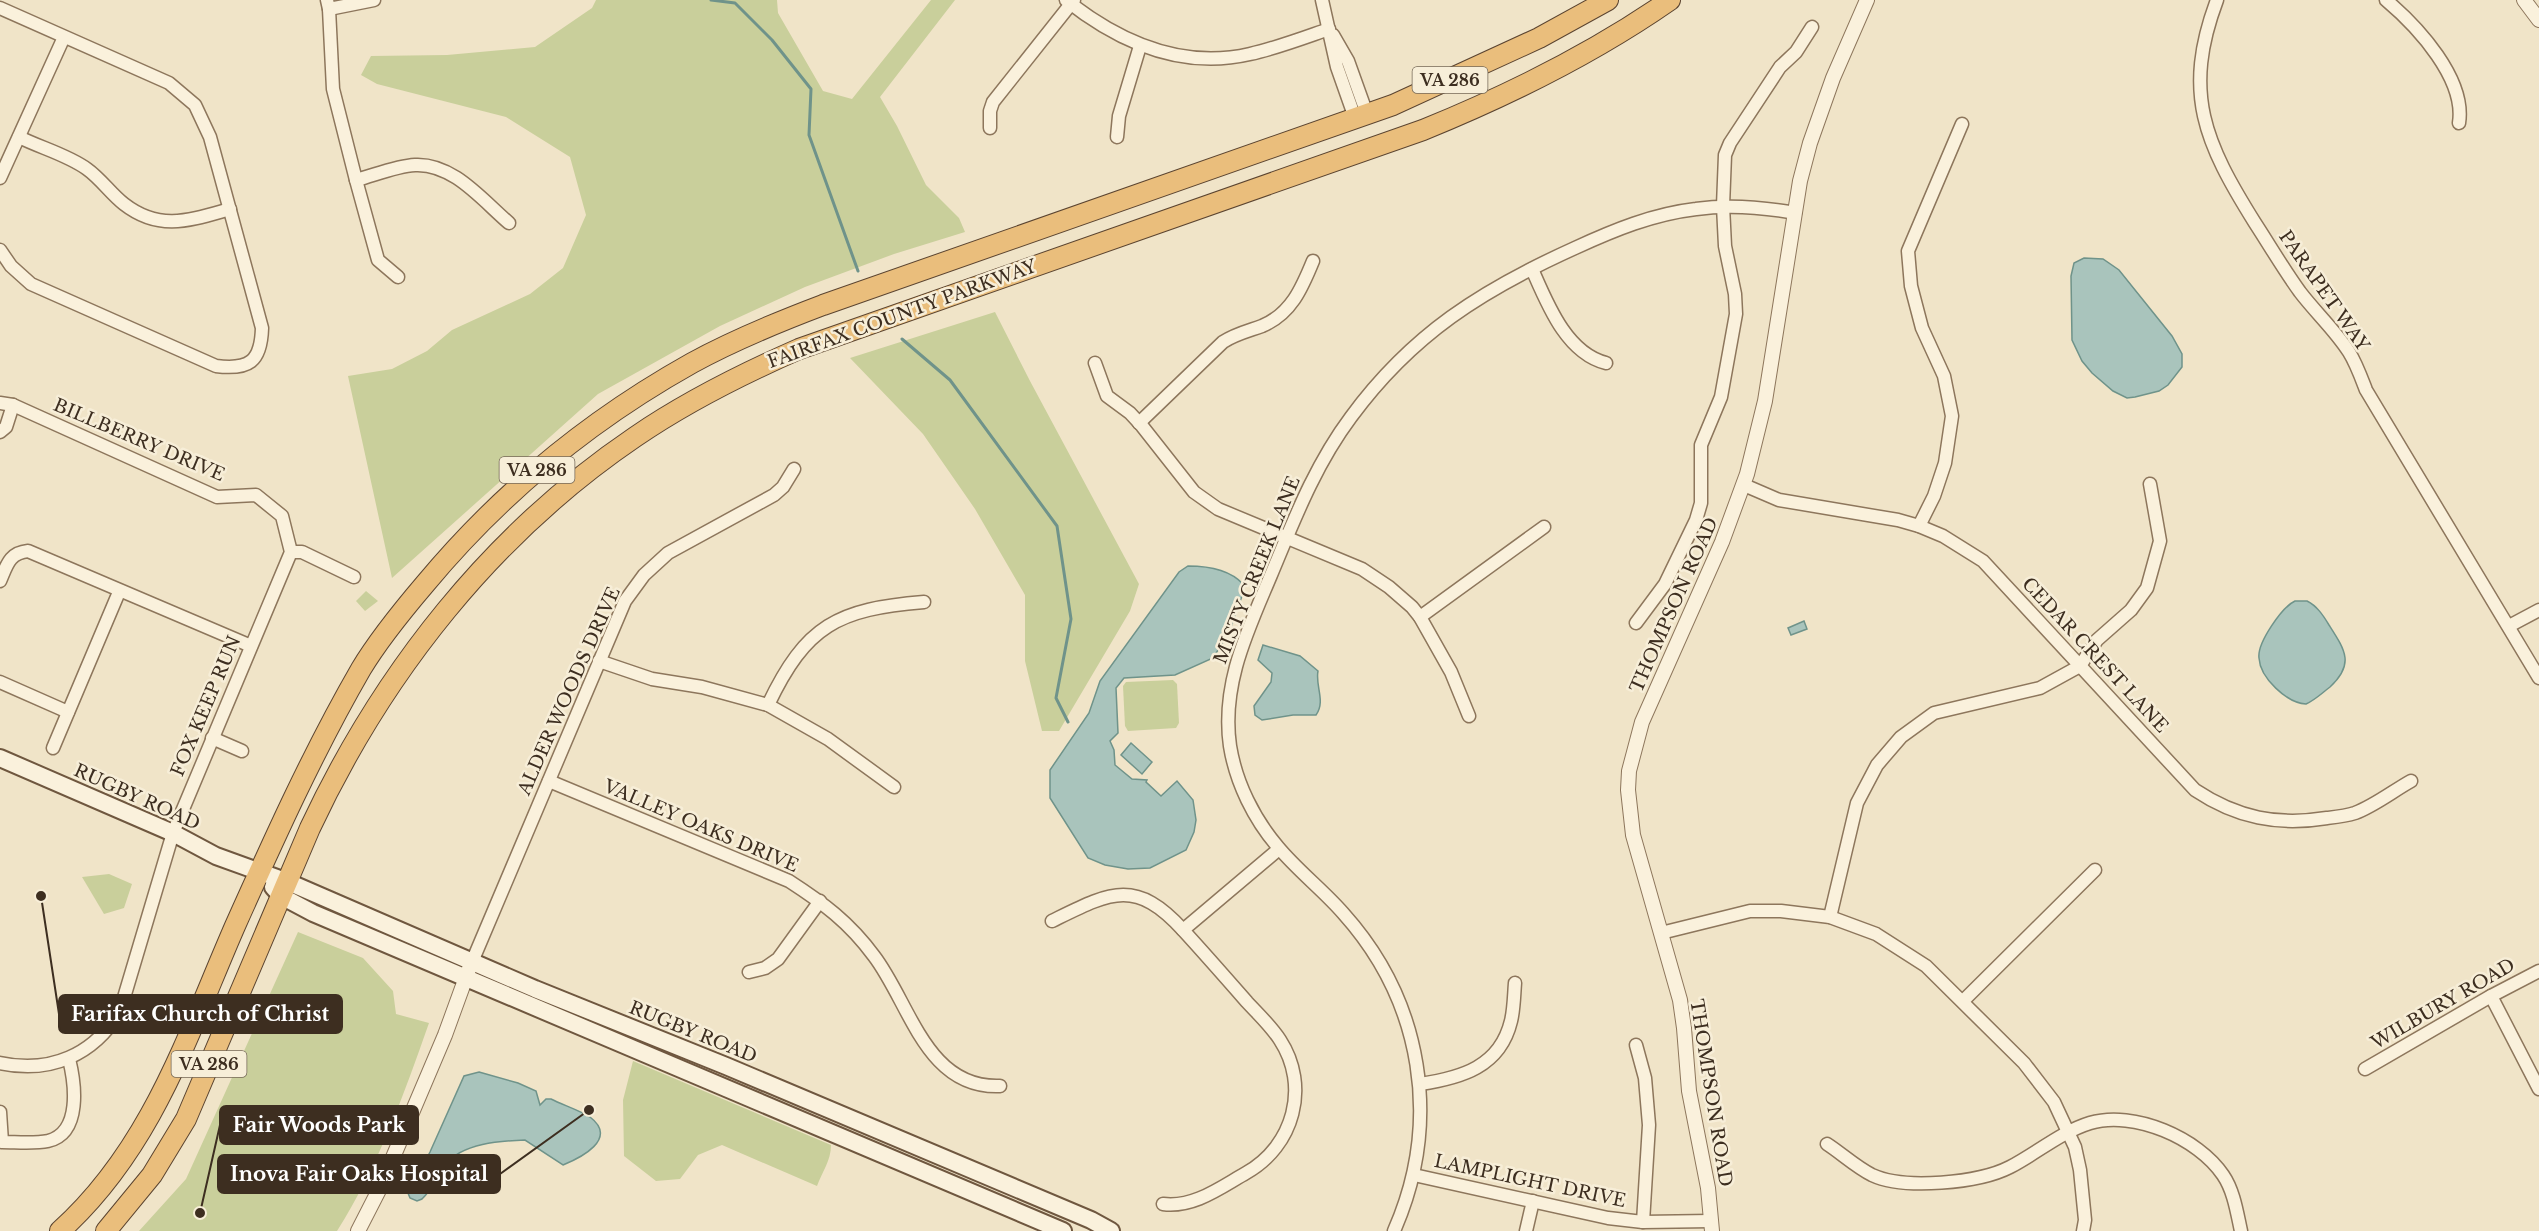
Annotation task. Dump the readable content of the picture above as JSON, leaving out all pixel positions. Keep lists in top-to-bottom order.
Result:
{
  "streets": {
    "highway": ["VA 286", "FAIRFAX COUNTY PARKWAY"],
    "main road": ["RUGBY ROAD"],
    "street": [
      "PARAPET WAY",
      "BILLBERRY DRIVE",
      "MISTY CREEK LANE",
      "THOMPSON ROAD",
      "CEDAR CREST LANE",
      "ALDER WOODS DRIVE",
      "FOX KEEP RUN",
      "VALLEY OAKS DRIVE",
      "WILBURY ROAD",
      "LAMPLIGHT DRIVE"
    ]
  },
  "crossings": [
    ["FAIRFAX COUNTY PARKWAY", "RUGBY ROAD"],
    ["BILLBERRY DRIVE", "FOX KEEP RUN"],
    ["MISTY CREEK LANE", "THOMPSON ROAD"],
    ["MISTY CREEK LANE", "LAMPLIGHT DRIVE"],
    ["THOMPSON ROAD", "CEDAR CREST LANE"],
    ["THOMPSON ROAD", "LAMPLIGHT DRIVE"],
    ["ALDER WOODS DRIVE", "RUGBY ROAD"],
    ["ALDER WOODS DRIVE", "VALLEY OAKS DRIVE"],
    ["FOX KEEP RUN", "RUGBY ROAD"]
  ],
  "places": ["Farifax Church of Christ", "Inova Fair Oaks Hospital", "Fair Woods Park"]
}
